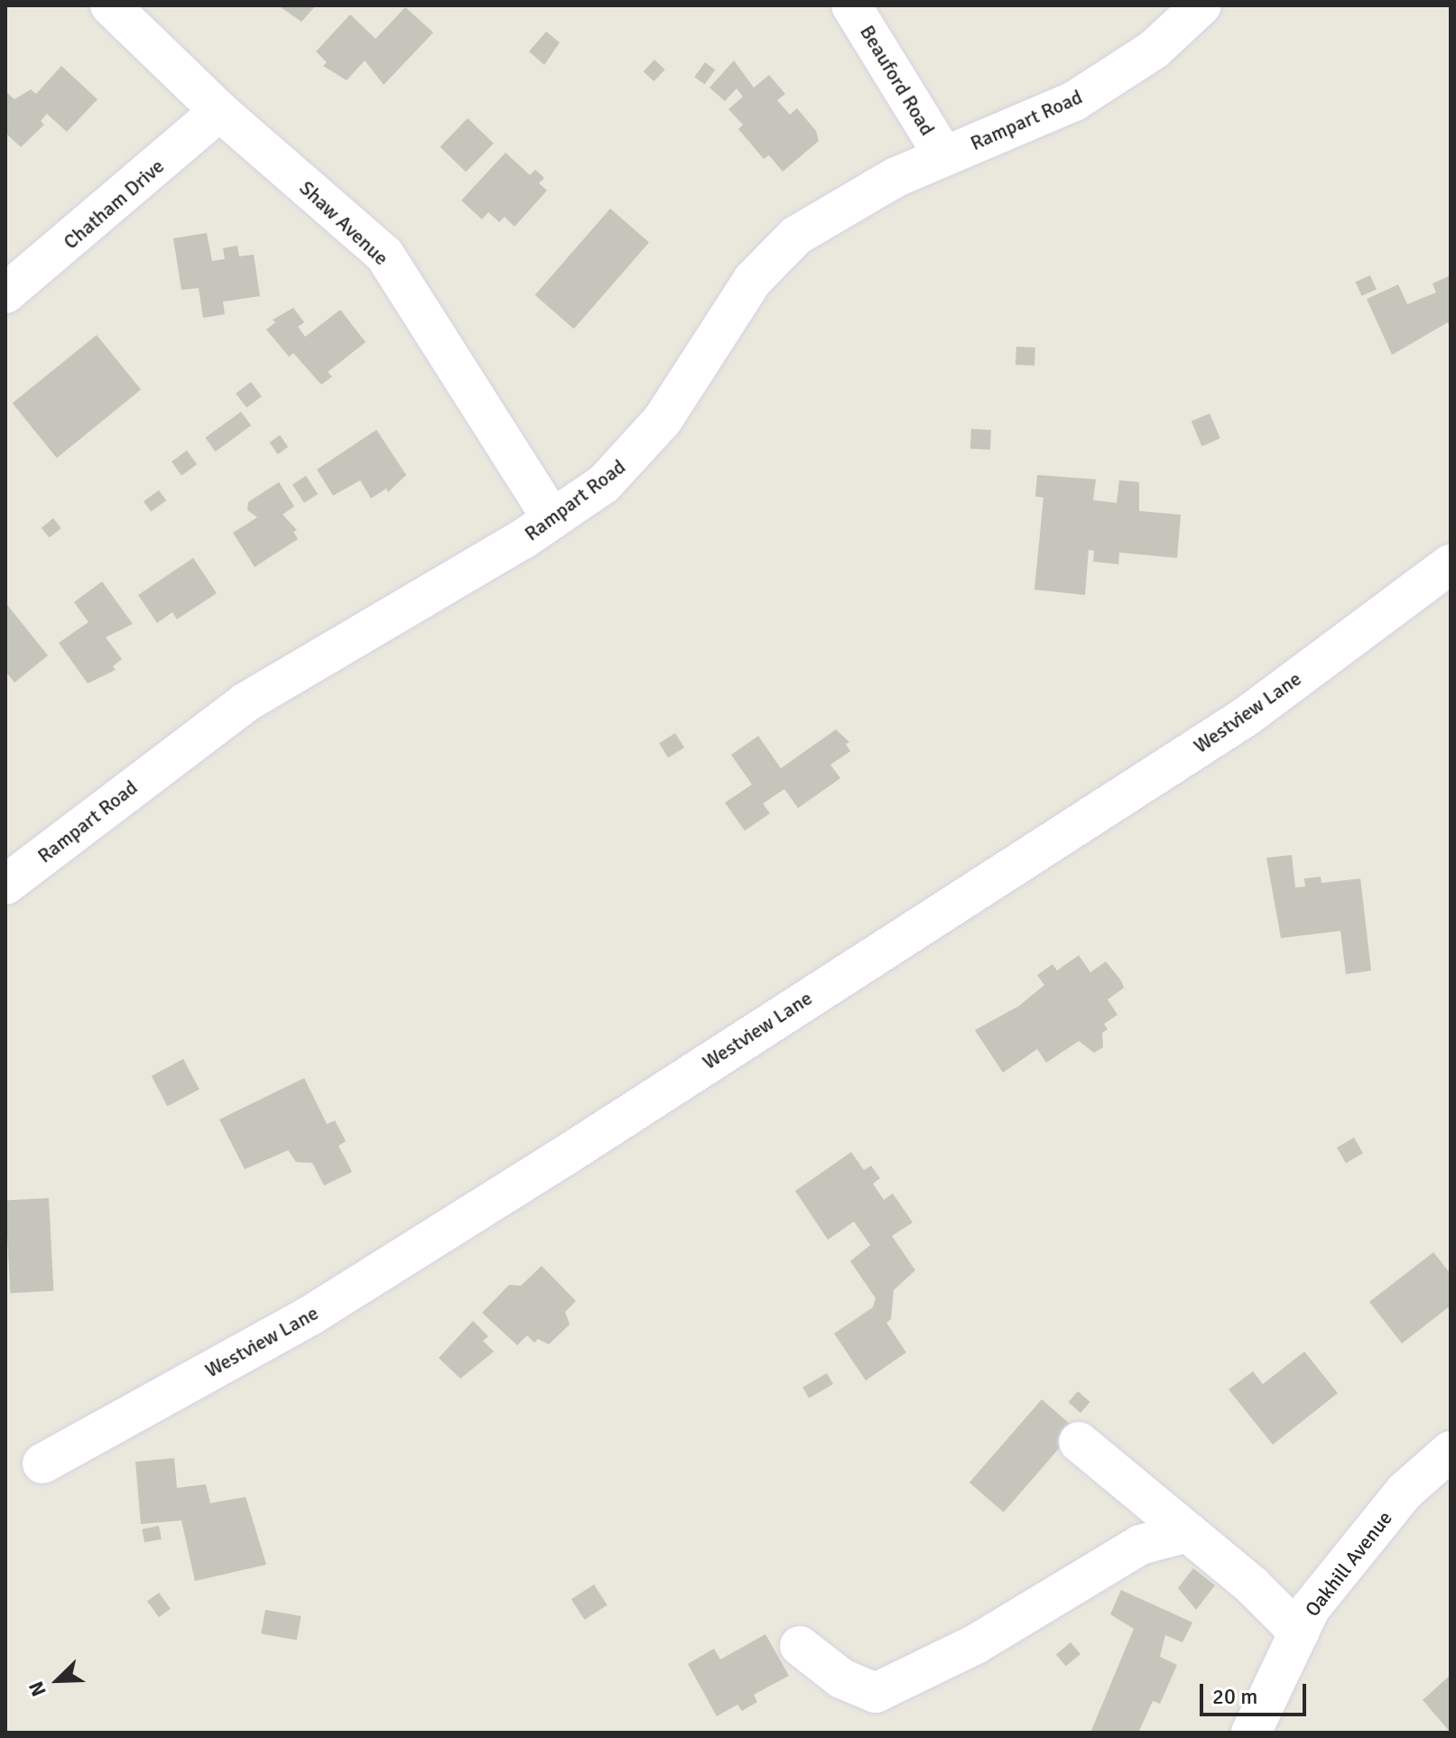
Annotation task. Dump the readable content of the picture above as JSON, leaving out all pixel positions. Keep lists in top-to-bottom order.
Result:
{
  "streets": {
    "street": [
      "Beauford Road",
      "Rampart Road",
      "Chatham Drive",
      "Shaw Avenue",
      "Westview Lane",
      "Oakhill Avenue"
    ]
  },
  "crossings": [
    ["Beauford Road", "Rampart Road"],
    ["Rampart Road", "Shaw Avenue"],
    ["Chatham Drive", "Shaw Avenue"]
  ],
  "scale_bar": "20 m",
  "north": "bottom left"
}
